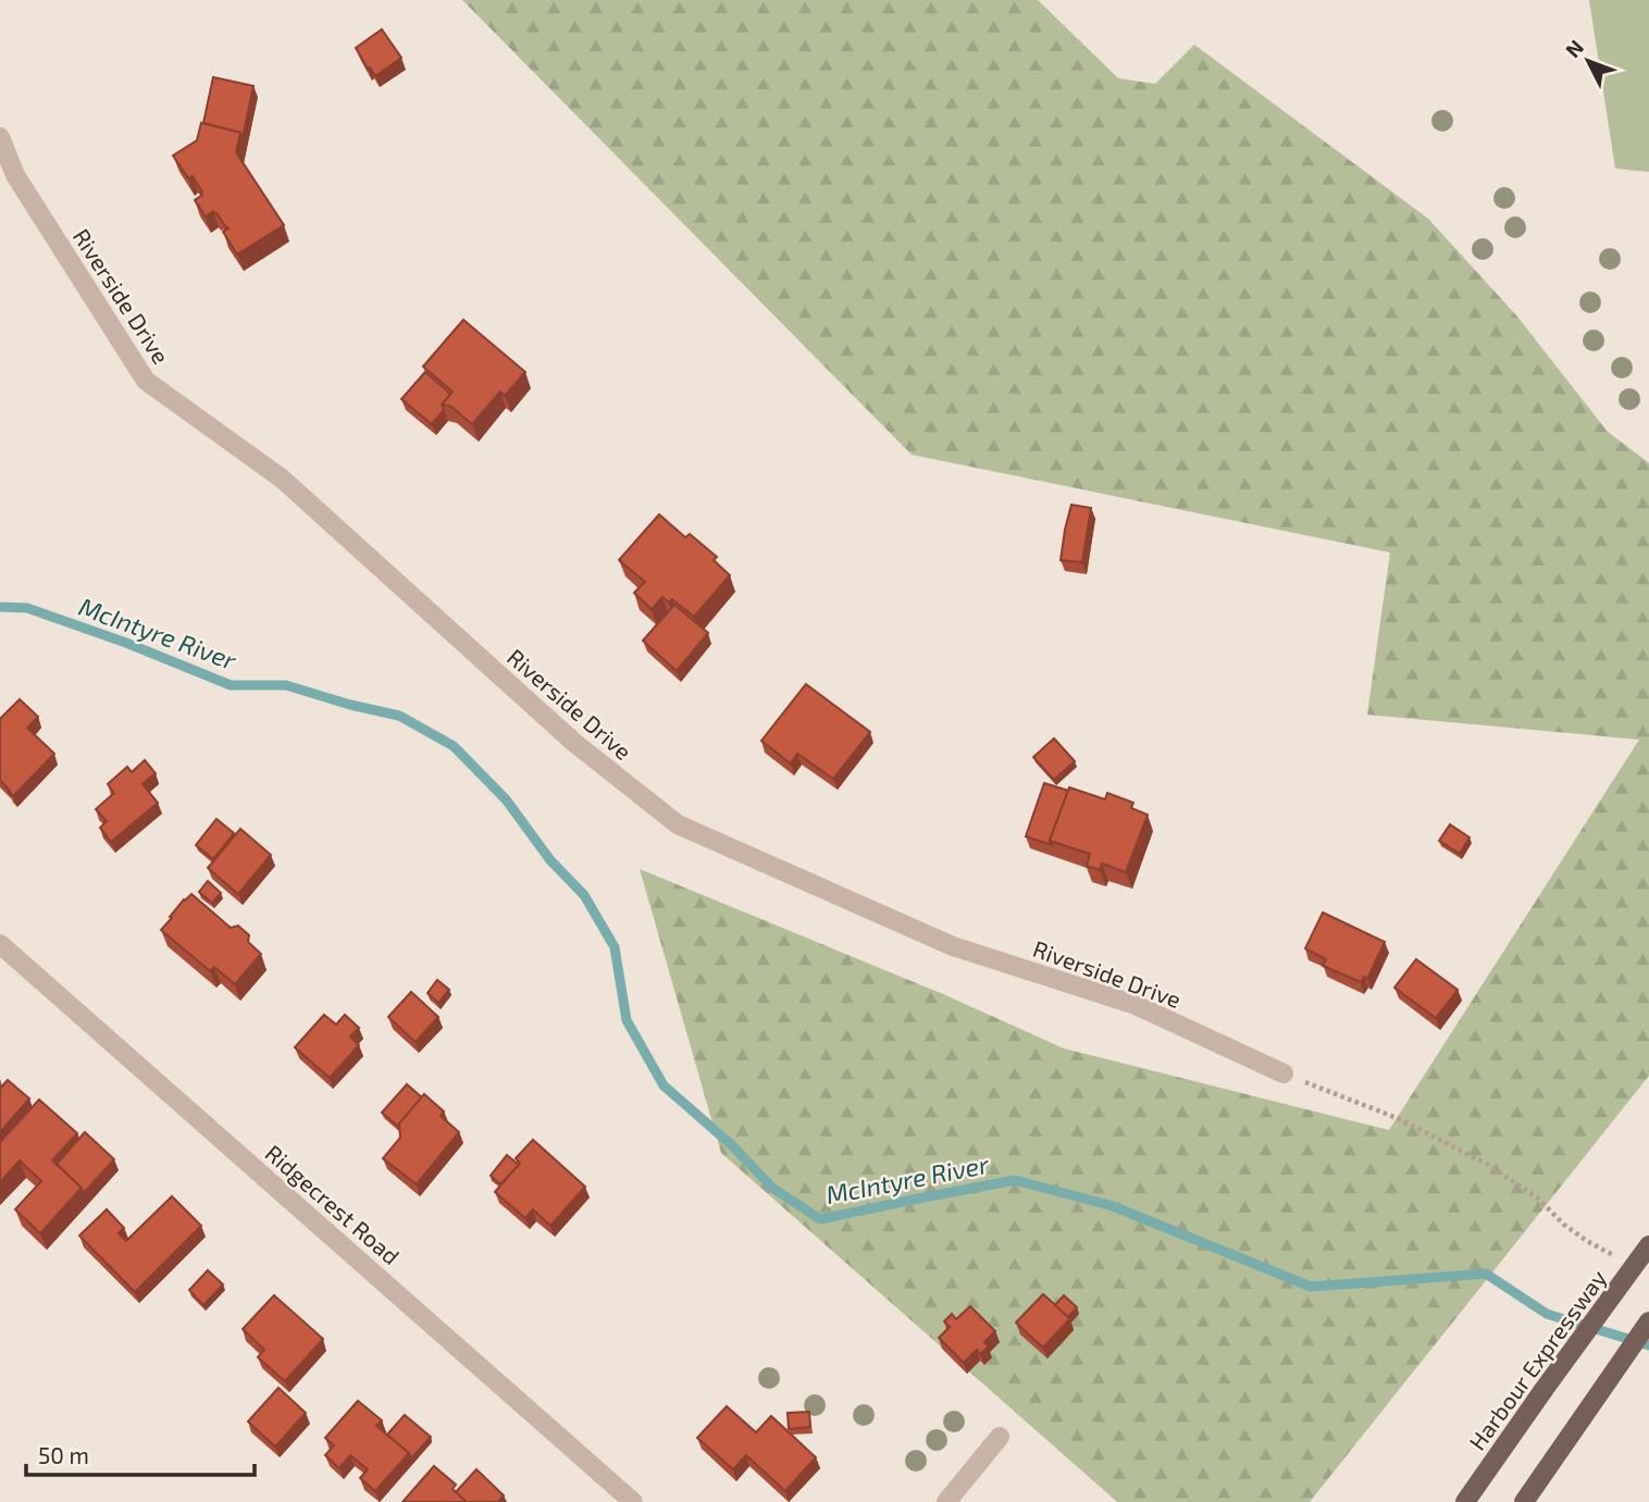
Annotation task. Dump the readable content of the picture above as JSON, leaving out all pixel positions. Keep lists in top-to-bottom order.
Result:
{
  "streets": {
    "main road": ["Harbour Expressway"],
    "street": ["Riverside Drive", "Ridgecrest Road"]
  },
  "water": ["McIntyre River"],
  "scale_bar": "50 m",
  "north": "top left"
}
